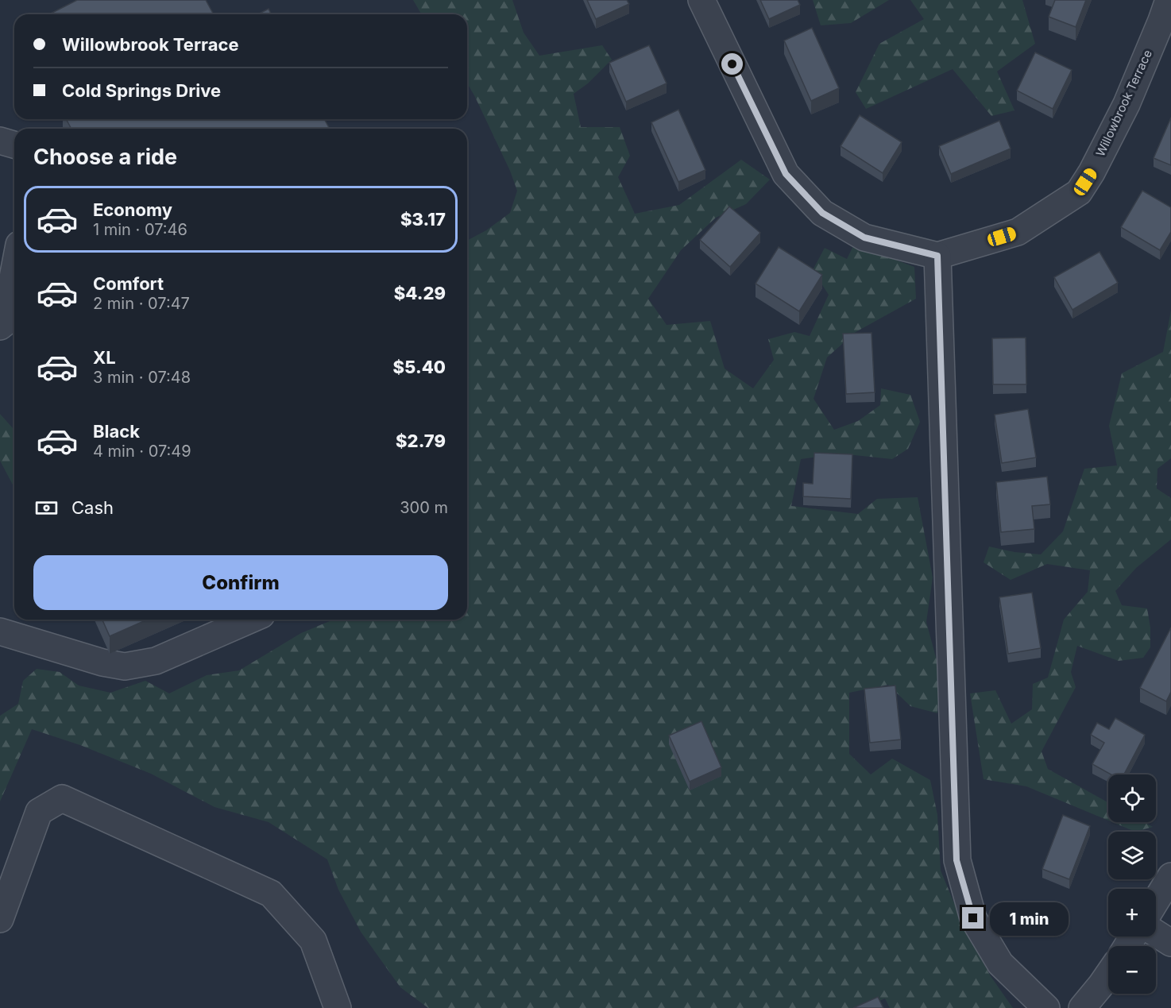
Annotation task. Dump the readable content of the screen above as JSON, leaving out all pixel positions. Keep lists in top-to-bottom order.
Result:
{
  "streets": {
    "street": ["Willowbrook Terrace"]
  },
  "page": {
    "banner": ["Willowbrook Terrace", "Cold Springs Drive"],
    "heading": "Choose a ride",
    "list": [
      {
        "name": "Economy",
        "note": "1 min · 07:46",
        "value": "$3.17"
      },
      {
        "name": "Comfort",
        "note": "2 min · 07:47",
        "value": "$4.29"
      },
      {
        "name": "XL",
        "note": "3 min · 07:48",
        "value": "$5.40"
      },
      {
        "name": "Black",
        "note": "4 min · 07:49",
        "value": "$2.79"
      }
    ],
    "pay": ["Cash", "300 m"],
    "buttons": "Confirm",
    "map_buttons": ["+", "−"],
    "bubble": "1 min"
  }
}
